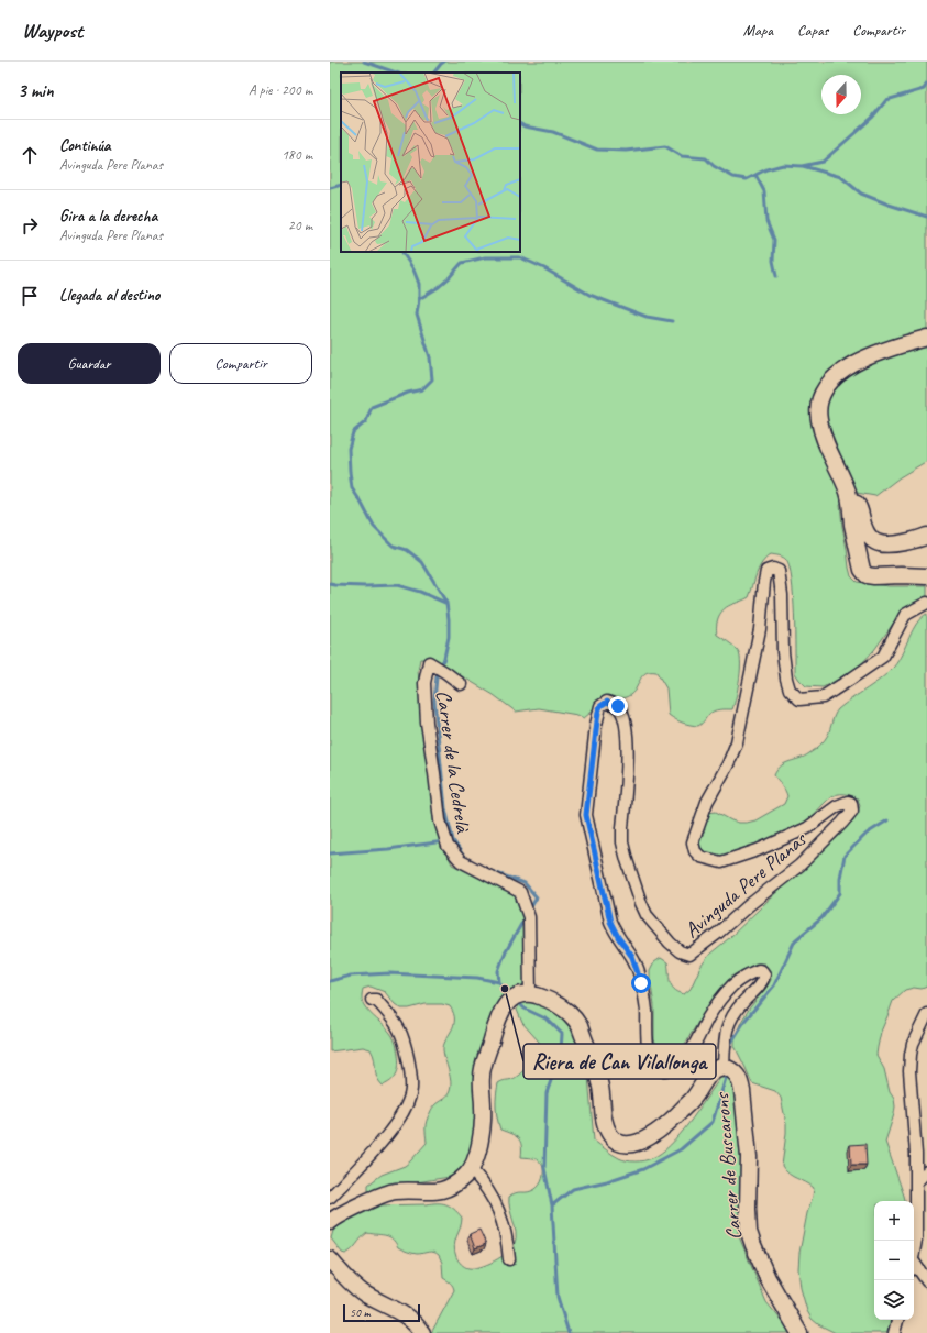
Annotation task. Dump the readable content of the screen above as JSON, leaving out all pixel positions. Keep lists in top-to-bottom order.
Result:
{
  "streets": {
    "street": ["Carrer de la Cedrelà", "Avinguda Pere Planas", "Carrer de Buscarons"]
  },
  "crossings": [
    ["Carrer de la Cedrelà", "Carrer de Buscarons"],
    ["Avinguda Pere Planas", "Carrer de Buscarons"]
  ],
  "places": ["Riera de Can Vilallonga"],
  "scale_bar": "50 m",
  "north": "bottom",
  "page": {
    "header": "Waypost",
    "nav": ["Mapa", "Capas", "Compartir"],
    "heading": ["3 min", "A pie · 200 m"],
    "list": [
      ["Continúa", "Avinguda Pere Planas", "180 m"],
      ["Gira a la derecha", "Avinguda Pere Planas", "20 m"],
      "Llegada al destino"
    ],
    "buttons": ["Guardar", "Compartir"],
    "map_buttons": ["+", "−"],
    "scale": "50 m"
  }
}
